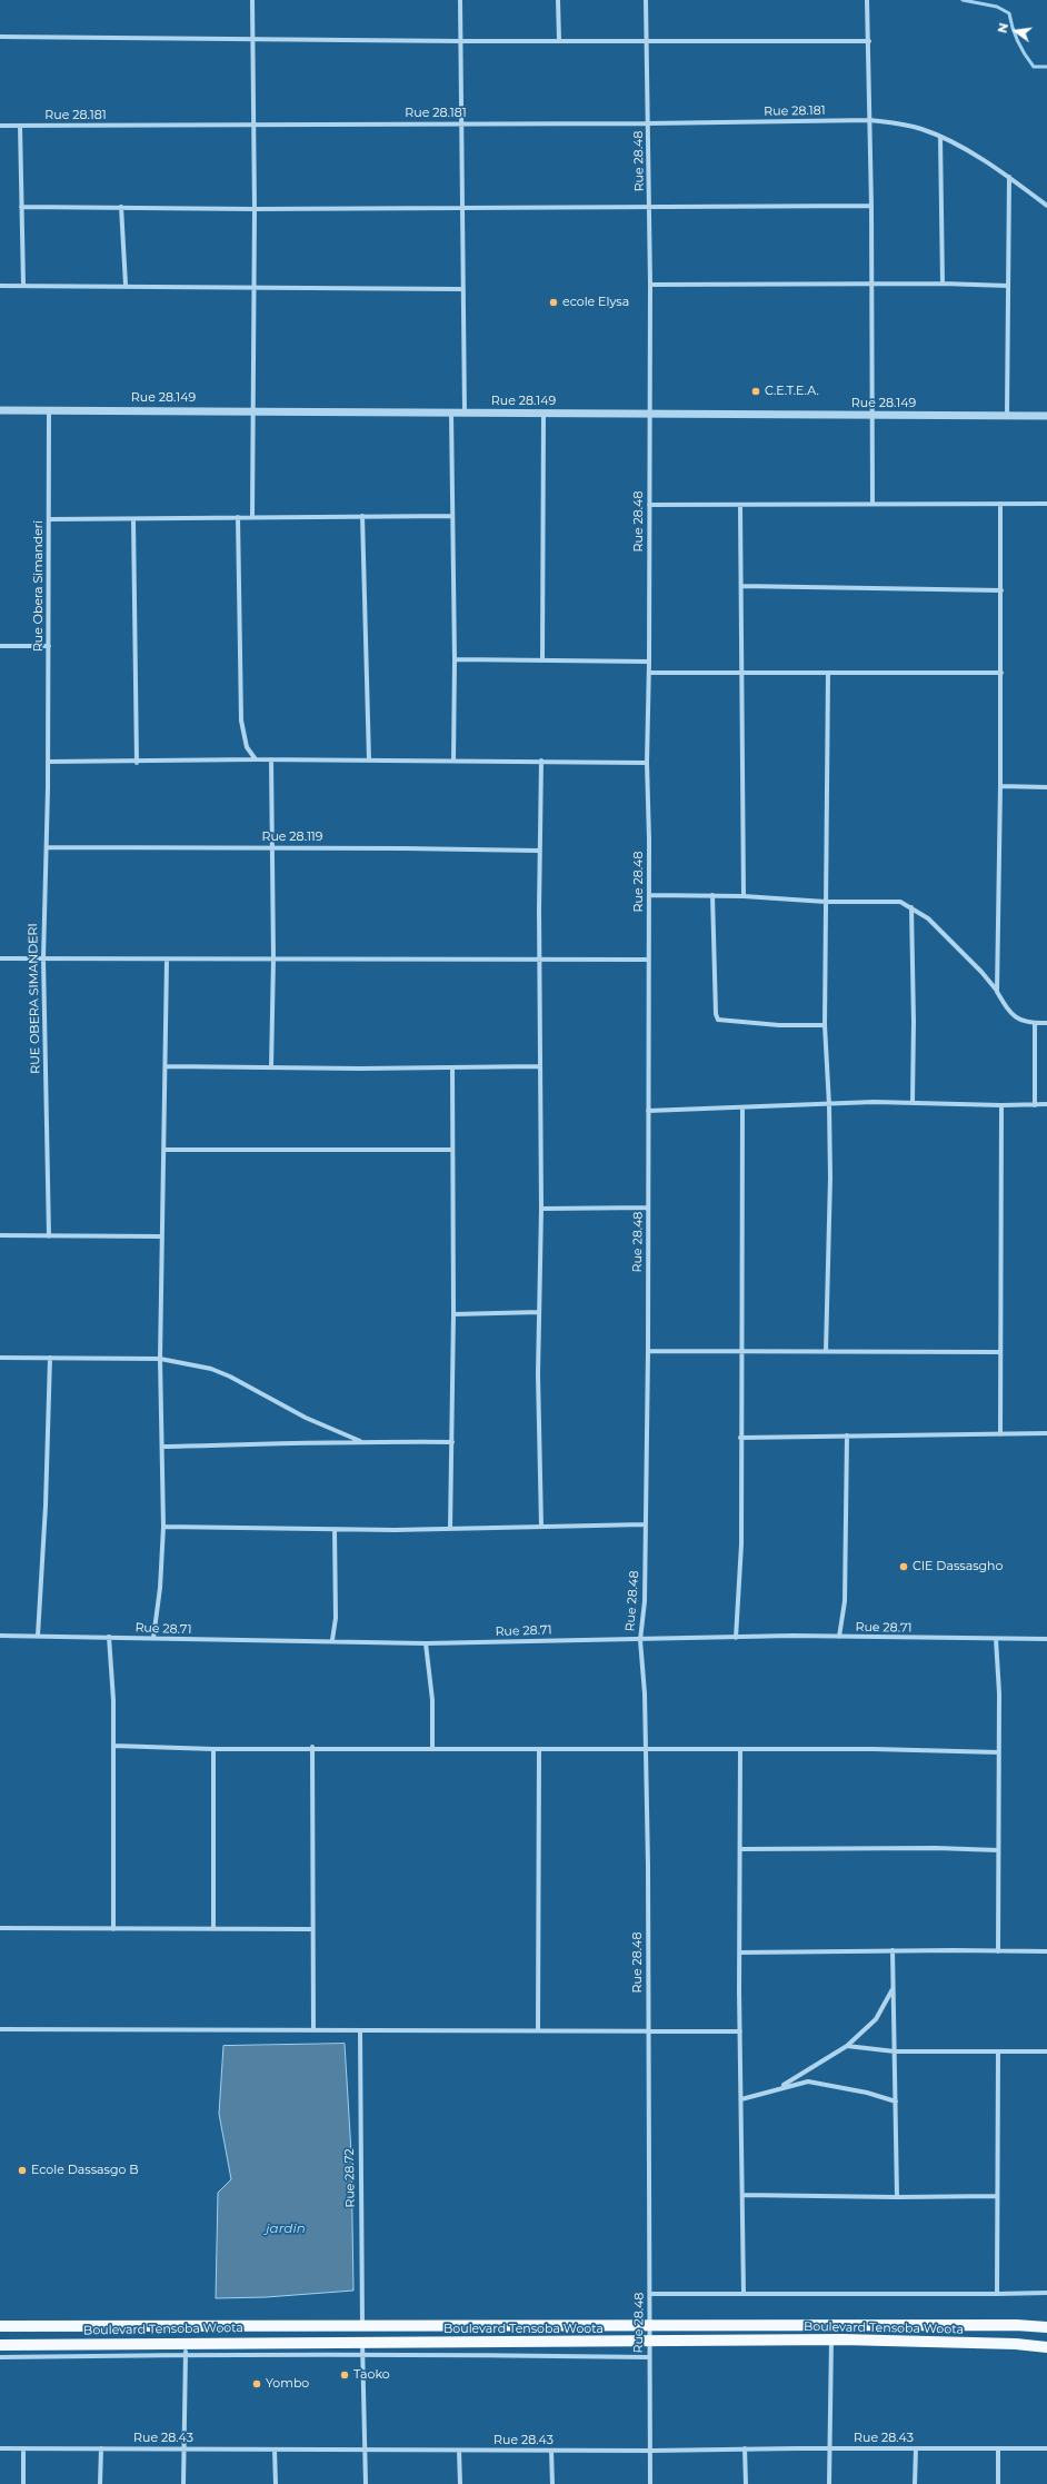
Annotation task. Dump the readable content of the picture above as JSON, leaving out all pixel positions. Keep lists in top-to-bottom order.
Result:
{
  "streets": {
    "main road": ["Boulevard Tensoba Woota"],
    "street": [
      "Rue 28.181",
      "Rue 28.48",
      "Rue 28.149",
      "Rue Obera Simanderi",
      "Rue 28.119",
      "RUE OBERA SIMANDERI",
      "Rue 28.71",
      "Rue 28.72",
      "Rue 28.43"
    ]
  },
  "crossings": [
    ["Rue 28.181", "Rue 28.48"],
    ["Rue 28.48", "Rue 28.149"],
    ["Rue 28.48", "Rue 28.71"],
    ["Rue 28.48", "Boulevard Tensoba Woota"],
    ["Rue 28.48", "Rue 28.43"],
    ["Rue 28.149", "Rue Obera Simanderi"],
    ["Rue Obera Simanderi", "RUE OBERA SIMANDERI"],
    ["Rue 28.119", "RUE OBERA SIMANDERI"],
    ["Rue 28.72", "Boulevard Tensoba Woota"]
  ],
  "water": ["jardin"],
  "places": [
    "ecole Elysa",
    "C.E.T.E.A.",
    "CIE Dassasgho",
    "Ecole Dassasgo B",
    "Taoko",
    "Yombo"
  ],
  "north": "left"
}
